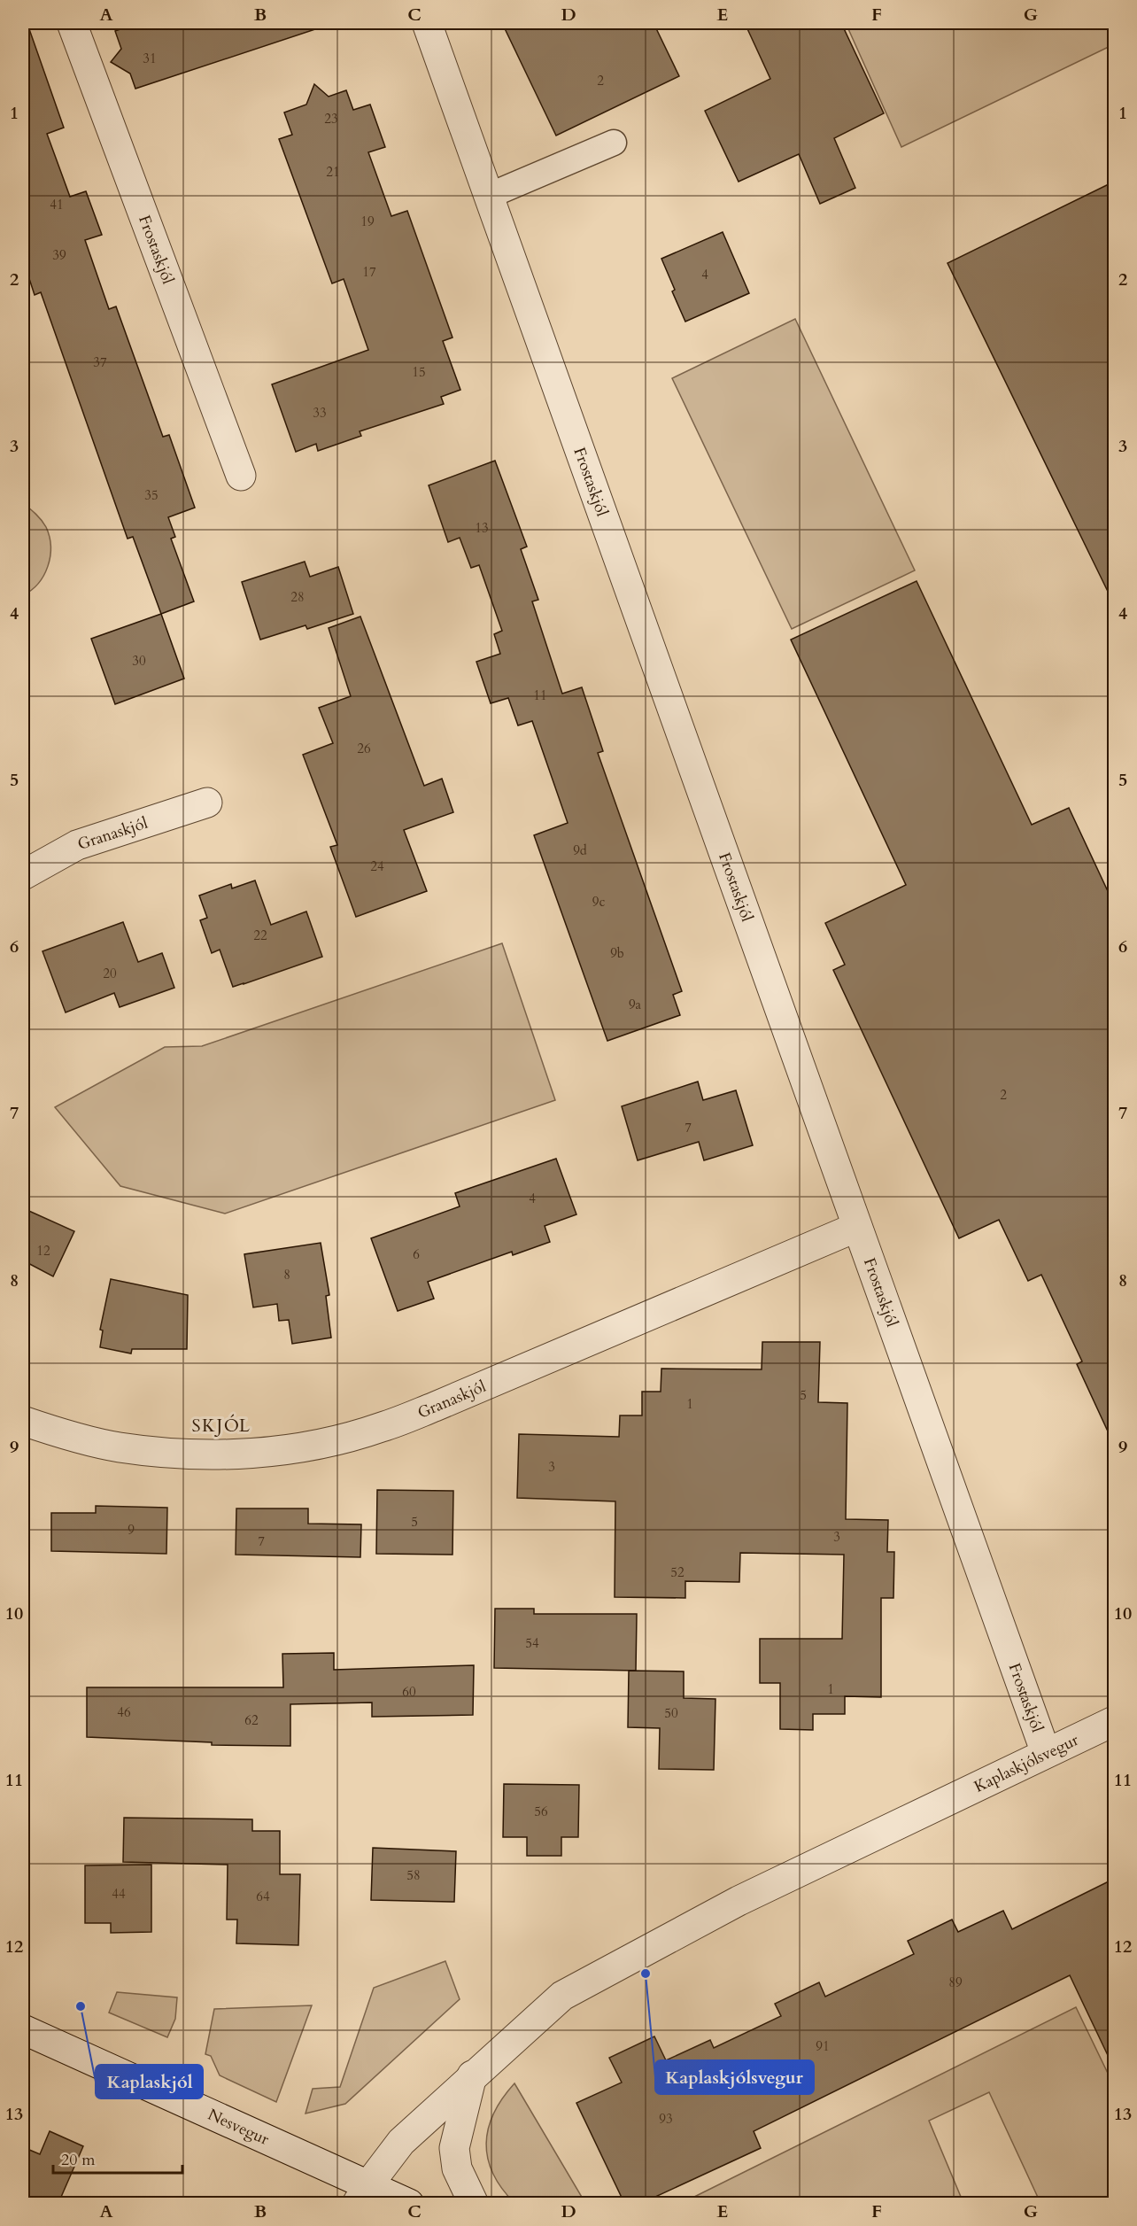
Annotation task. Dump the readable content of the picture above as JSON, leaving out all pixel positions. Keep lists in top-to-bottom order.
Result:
{
  "streets": {
    "street": [
      "Frostaskjól",
      "Granaskjól",
      "Kaplaskjólsvegur",
      "Nesvegur"
    ]
  },
  "crossings": [
    ["Frostaskjól", "Granaskjól"],
    ["Frostaskjól", "Kaplaskjólsvegur"],
    ["Kaplaskjólsvegur", "Nesvegur"]
  ],
  "districts": ["SKJÓL"],
  "places": ["Kaplaskjólsvegur", "Kaplaskjól"],
  "house_numbers": [
    "31",
    "2",
    "23",
    "21",
    "41",
    "19",
    "39",
    "17",
    "4",
    "37",
    "15",
    "33",
    "35",
    "13",
    "28",
    "30",
    "11",
    "26",
    "9d",
    "24",
    "9c",
    "22",
    "9b",
    "20",
    "9a",
    "2",
    "7",
    "4",
    "12",
    "6",
    "8",
    "5",
    "1",
    "3",
    "5",
    "9",
    "3",
    "7",
    "52",
    "54",
    "1",
    "60",
    "46",
    "50",
    "62",
    "56",
    "58",
    "44",
    "64",
    "89",
    "91",
    "93"
  ],
  "scale_bar": "20 m",
  "grid": {
    "columns": [
      "A",
      "B",
      "C",
      "D",
      "E",
      "F",
      "G"
    ],
    "rows": [
      "1",
      "2",
      "3",
      "4",
      "5",
      "6",
      "7",
      "8",
      "9",
      "10",
      "11",
      "12",
      "13"
    ]
  }
}
